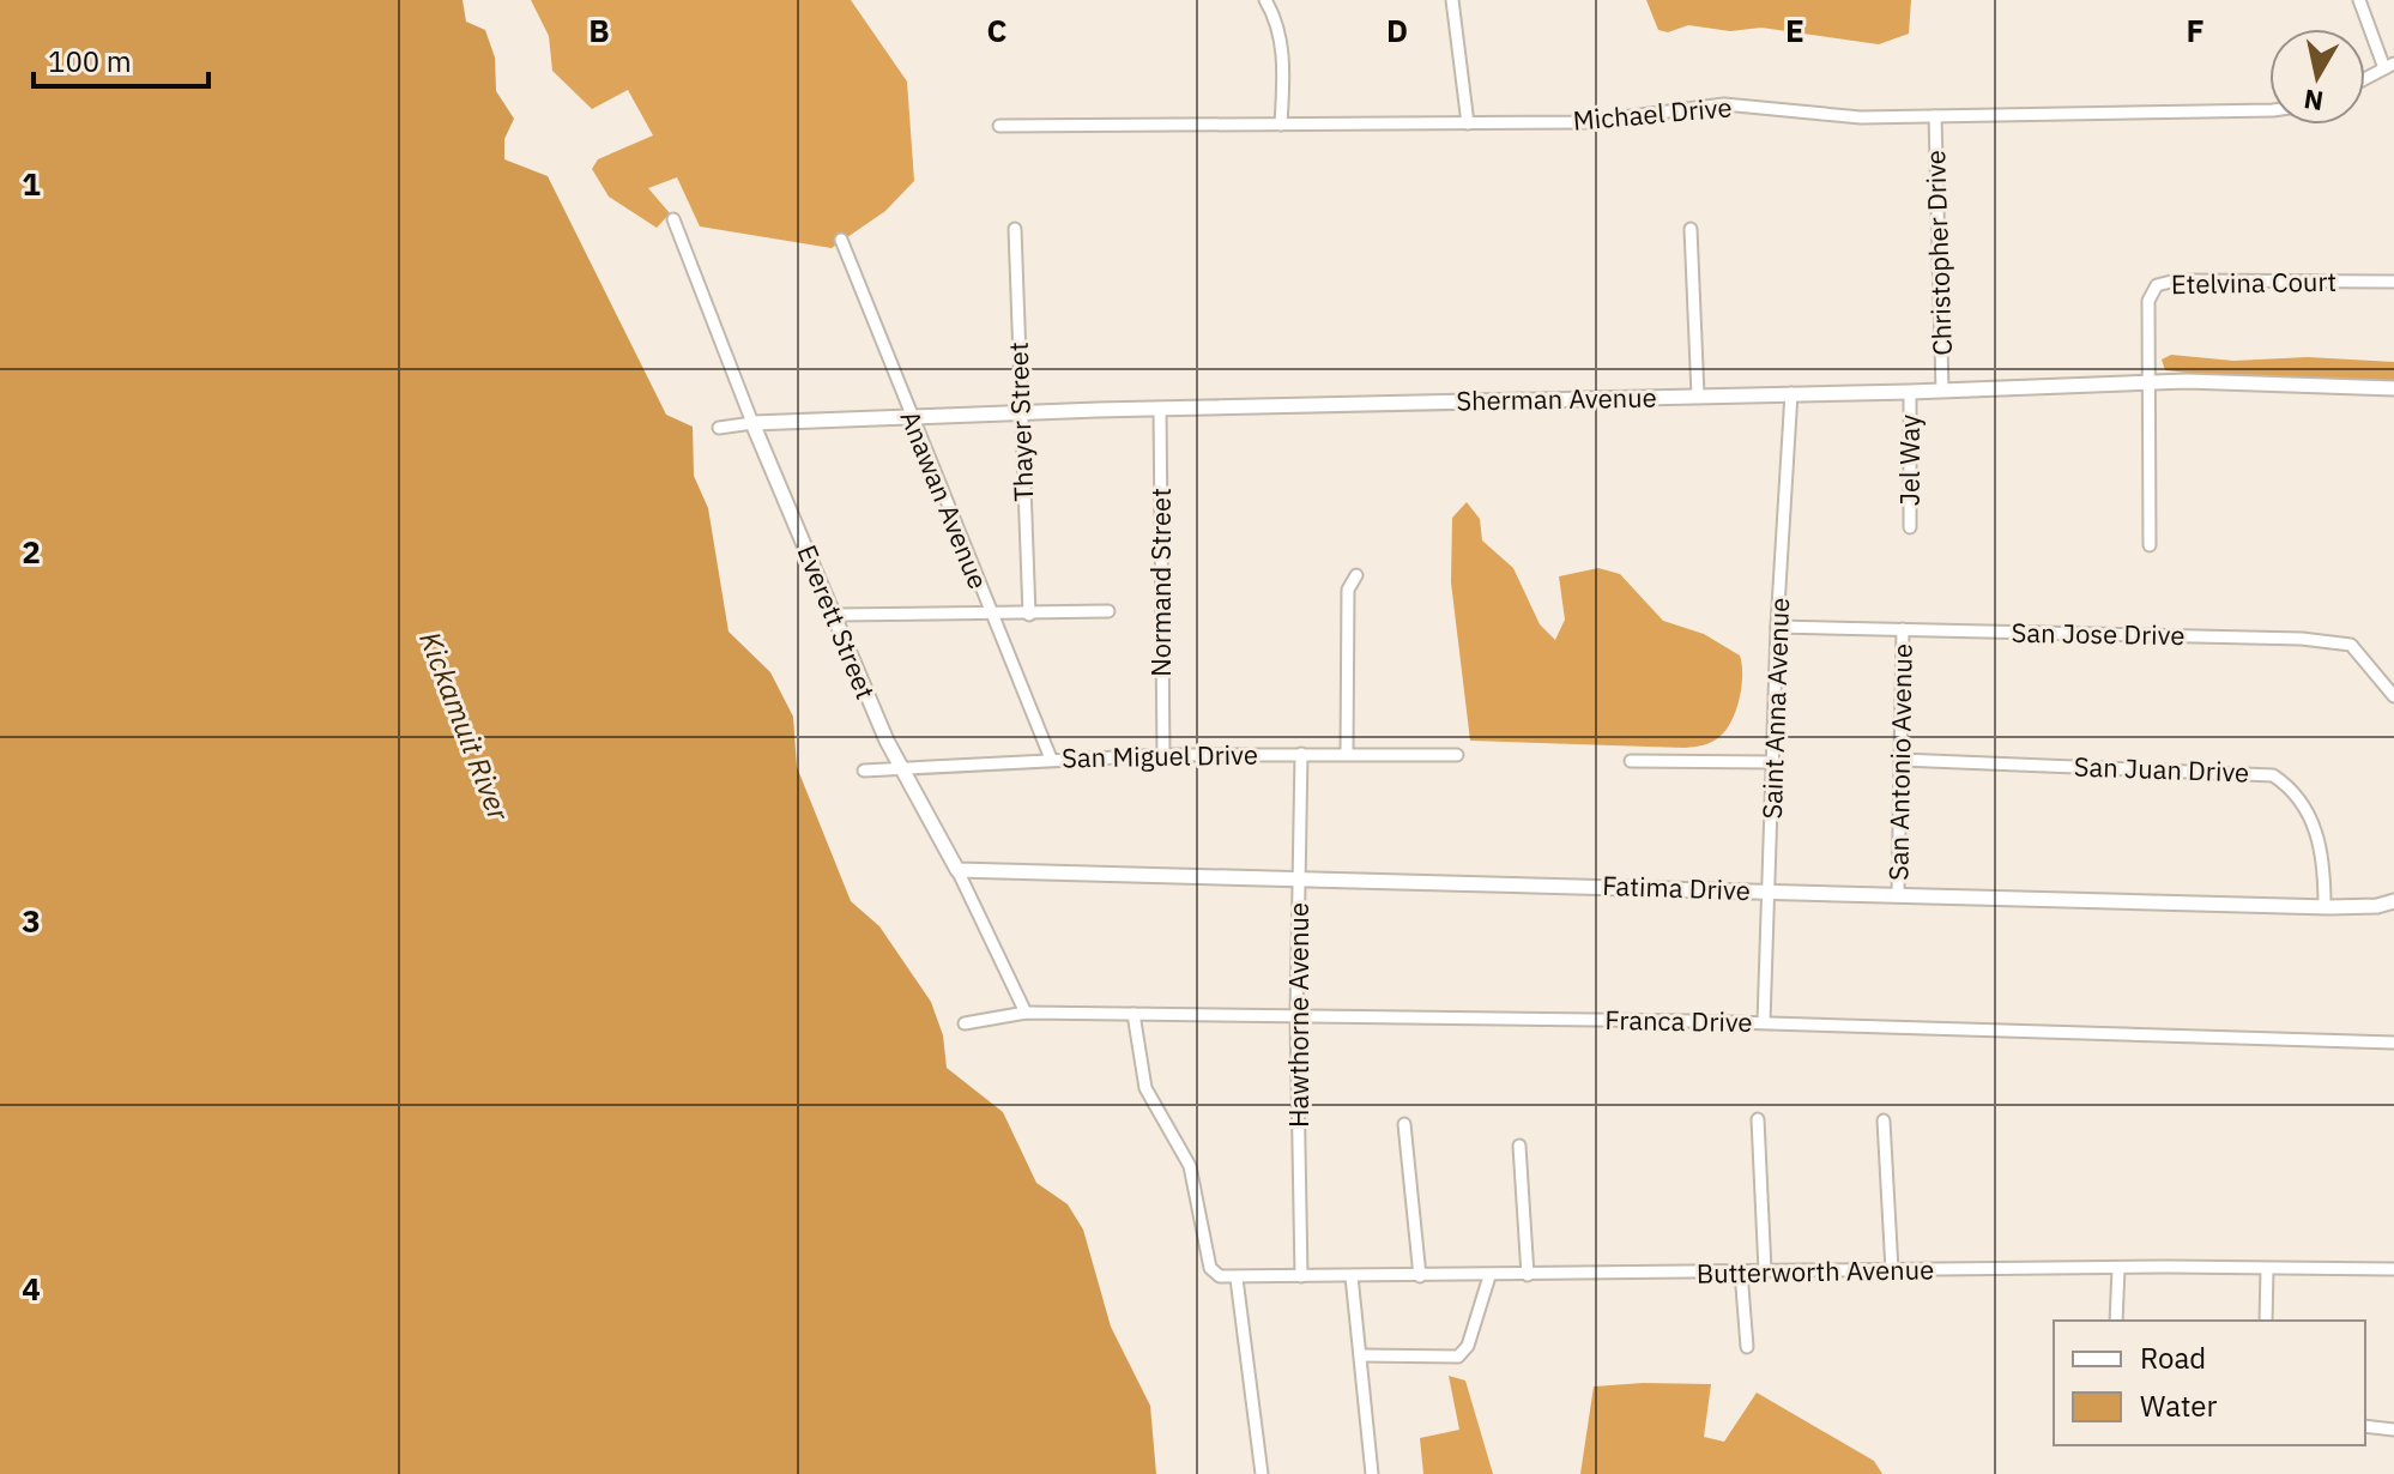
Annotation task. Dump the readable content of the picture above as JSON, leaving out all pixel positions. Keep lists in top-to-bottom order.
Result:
{
  "streets": {
    "street": [
      "Michael Drive",
      "Christopher Drive",
      "Etelvina Court",
      "Sherman Avenue",
      "Thayer Street",
      "Jel Way",
      "Anawan Avenue",
      "Normand Street",
      "Everett Street",
      "San Jose Drive",
      "Saint Anna Avenue",
      "San Miguel Drive",
      "San Antonio Avenue",
      "San Juan Drive",
      "Fatima Drive",
      "Hawthorne Avenue",
      "Franca Drive",
      "Butterworth Avenue"
    ]
  },
  "crossings": [
    ["Michael Drive", "Christopher Drive"],
    ["Christopher Drive", "Sherman Avenue"],
    ["Etelvina Court", "Sherman Avenue"],
    ["Sherman Avenue", "Thayer Street"],
    ["Sherman Avenue", "Jel Way"],
    ["Sherman Avenue", "Anawan Avenue"],
    ["Sherman Avenue", "Normand Street"],
    ["Sherman Avenue", "Everett Street"],
    ["Sherman Avenue", "Saint Anna Avenue"],
    ["Anawan Avenue", "San Miguel Drive"],
    ["Normand Street", "San Miguel Drive"],
    ["Everett Street", "San Miguel Drive"],
    ["Everett Street", "Fatima Drive"],
    ["Everett Street", "Franca Drive"],
    ["San Jose Drive", "Saint Anna Avenue"],
    ["San Jose Drive", "San Antonio Avenue"],
    ["Saint Anna Avenue", "Fatima Drive"],
    ["Saint Anna Avenue", "Franca Drive"],
    ["San Miguel Drive", "Hawthorne Avenue"],
    ["San Antonio Avenue", "San Juan Drive"],
    ["San Antonio Avenue", "Fatima Drive"],
    ["San Juan Drive", "Fatima Drive"],
    ["Fatima Drive", "Hawthorne Avenue"],
    ["Hawthorne Avenue", "Franca Drive"],
    ["Hawthorne Avenue", "Butterworth Avenue"]
  ],
  "water": ["Kickamuit River"],
  "legend": ["Road", "Water"],
  "scale_bar": "100 m",
  "north": "bottom",
  "grid": {
    "columns": [
      "B",
      "C",
      "D",
      "E",
      "F"
    ],
    "rows": [
      "1",
      "2",
      "3",
      "4"
    ]
  }
}
